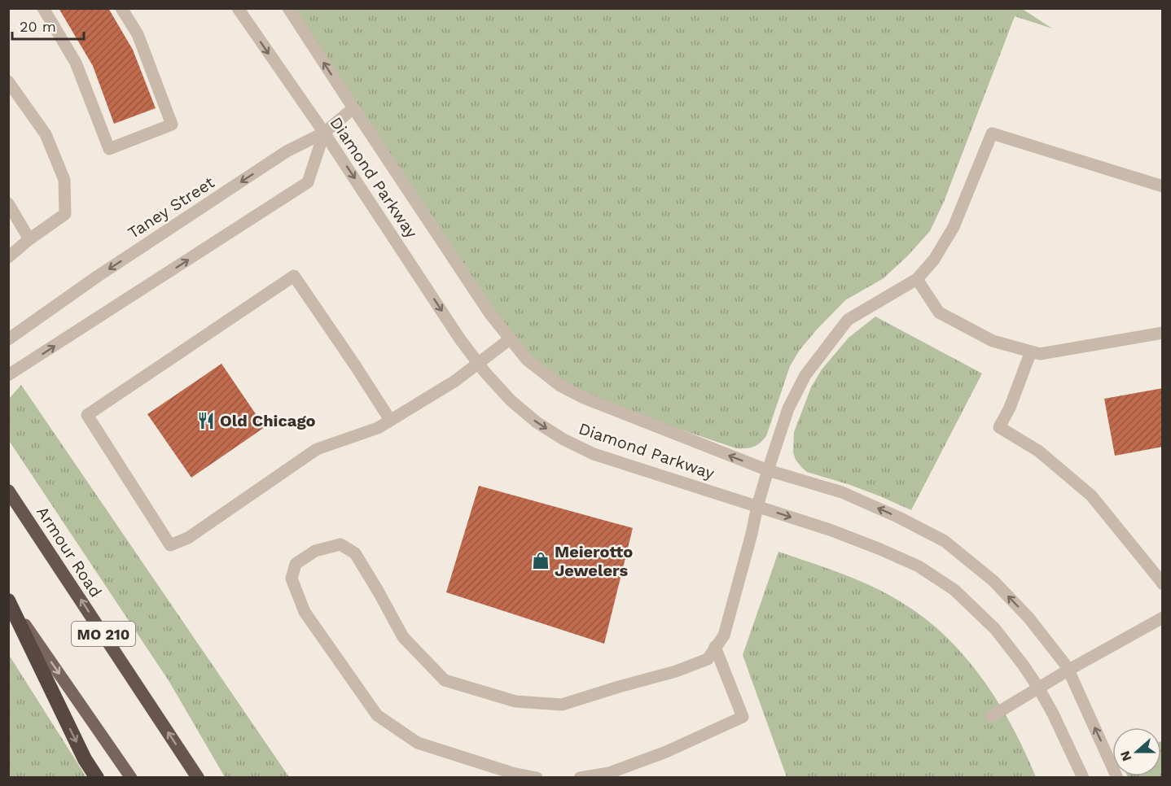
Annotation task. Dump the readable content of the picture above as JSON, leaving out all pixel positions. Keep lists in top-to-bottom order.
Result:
{
  "streets": {
    "highway": ["Armour Road", "MO 210"],
    "street": ["Diamond Parkway", "Taney Street"]
  },
  "crossings": [
    ["Diamond Parkway", "Taney Street"]
  ],
  "places": {
    "restaurant": ["Old Chicago"],
    "shop": ["Meierotto Jewelers"]
  },
  "scale_bar": "20 m",
  "north": "left"
}
